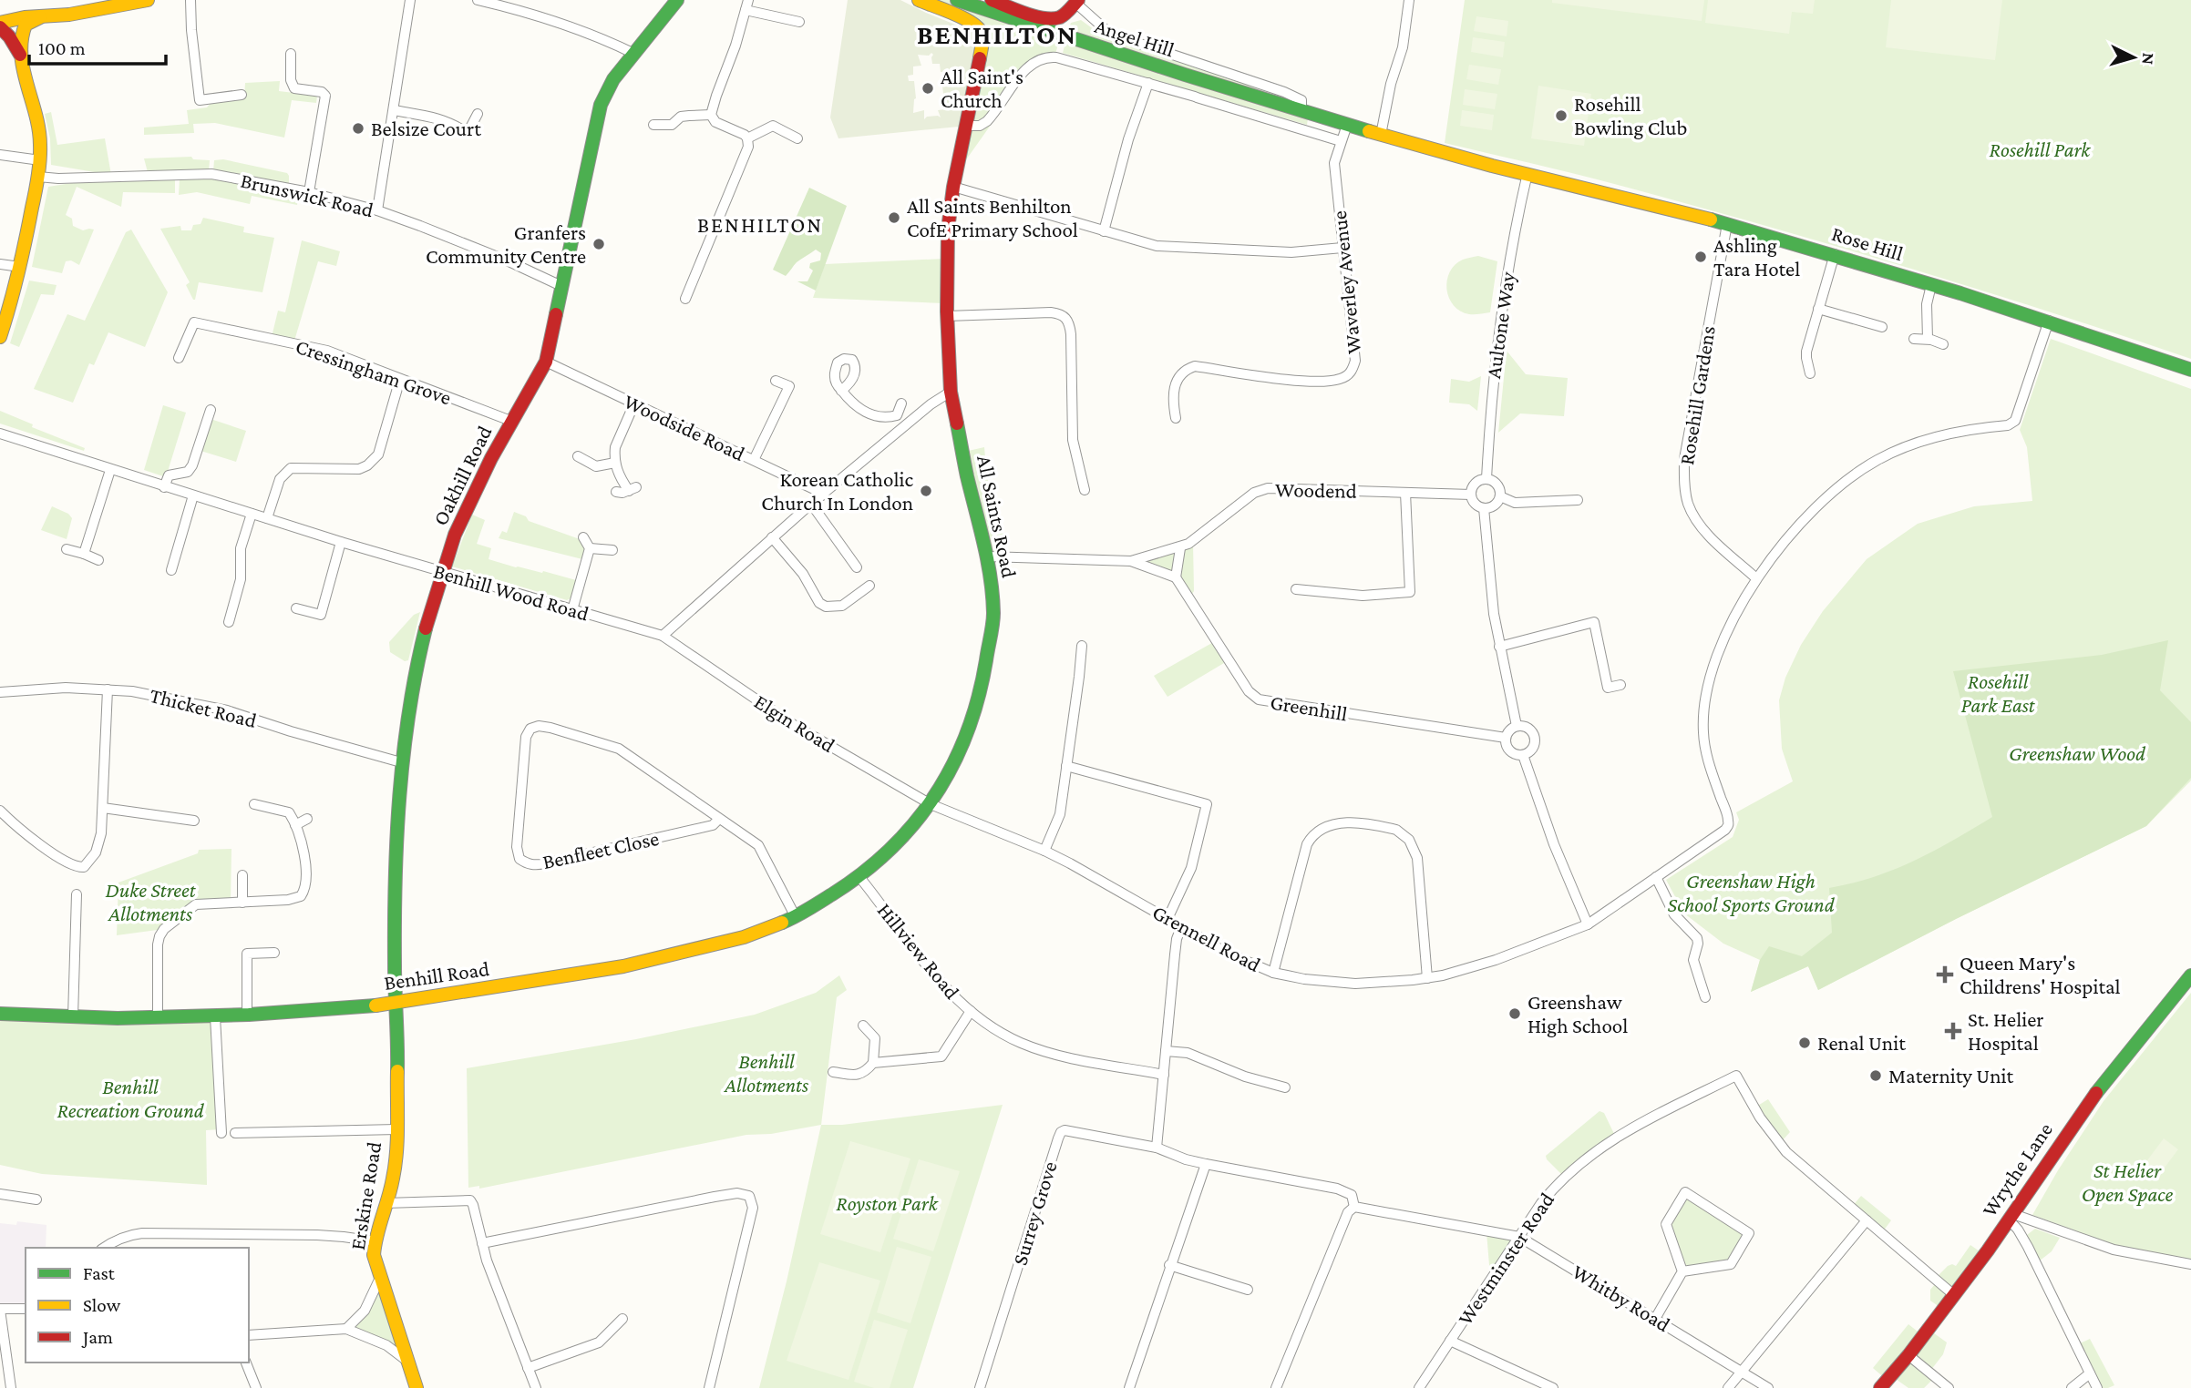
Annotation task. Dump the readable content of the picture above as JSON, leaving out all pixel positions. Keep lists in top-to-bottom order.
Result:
{
  "streets": {
    "street": [
      "Angel Hill",
      "Brunswick Road",
      "Rose Hill",
      "Waverley Avenue",
      "Aultone Way",
      "Cressingham Grove",
      "Rosehill Gardens",
      "Woodside Road",
      "Oakhill Road",
      "Woodend",
      "All Saints Road",
      "Benhill Wood Road",
      "Thicket Road",
      "Greenhill",
      "Elgin Road",
      "Benfleet Close",
      "Grennell Road",
      "Hillview Road",
      "Benhill Road",
      "Wrythe Lane",
      "Erskine Road",
      "Surrey Grove",
      "Westminster Road",
      "Whitby Road"
    ]
  },
  "crossings": [
    ["Angel Hill", "Rose Hill"],
    ["Angel Hill", "Waverley Avenue"],
    ["Angel Hill", "Aultone Way"],
    ["Brunswick Road", "Oakhill Road"],
    ["Rose Hill", "Aultone Way"],
    ["Rose Hill", "Rosehill Gardens"],
    ["Aultone Way", "Woodend"],
    ["Cressingham Grove", "Oakhill Road"],
    ["Rosehill Gardens", "Grennell Road"],
    ["Woodside Road", "Oakhill Road"],
    ["Oakhill Road", "Benhill Wood Road"],
    ["Oakhill Road", "Thicket Road"],
    ["Oakhill Road", "Benhill Road"],
    ["Oakhill Road", "Erskine Road"],
    ["Woodend", "All Saints Road"],
    ["Woodend", "Greenhill"],
    ["All Saints Road", "Elgin Road"],
    ["All Saints Road", "Grennell Road"],
    ["All Saints Road", "Hillview Road"],
    ["All Saints Road", "Benhill Road"],
    ["Benhill Wood Road", "Elgin Road"],
    ["Elgin Road", "Grennell Road"],
    ["Benfleet Close", "Benhill Road"],
    ["Hillview Road", "Benhill Road"],
    ["Benhill Road", "Erskine Road"],
    ["Wrythe Lane", "Westminster Road"],
    ["Westminster Road", "Whitby Road"]
  ],
  "districts": ["BENHILTON", "BENHILTON"],
  "parks": [
    "Rosehill Park",
    "Rosehill Park East",
    "Greenshaw Wood",
    "Greenshaw High School Sports Ground",
    "Duke Street Allotments",
    "Benhill Allotments",
    "Benhill Recreation Ground",
    "St Helier Open Space",
    "Royston Park"
  ],
  "places": {
    "other": [
      "All Saint's Church",
      "Rosehill Bowling Club",
      "Belsize Court",
      "All Saints Benhilton CofE Primary School",
      "Granfers Community Centre",
      "Ashling Tara Hotel",
      "Korean Catholic Church In London",
      "Greenshaw High School",
      "Renal Unit",
      "Maternity Unit"
    ],
    "health": ["Queen Mary's Childrens' Hospital", "St. Helier Hospital"]
  },
  "legend": ["Fast", "Slow", "Jam"],
  "scale_bar": "100 m",
  "north": "right"
}
